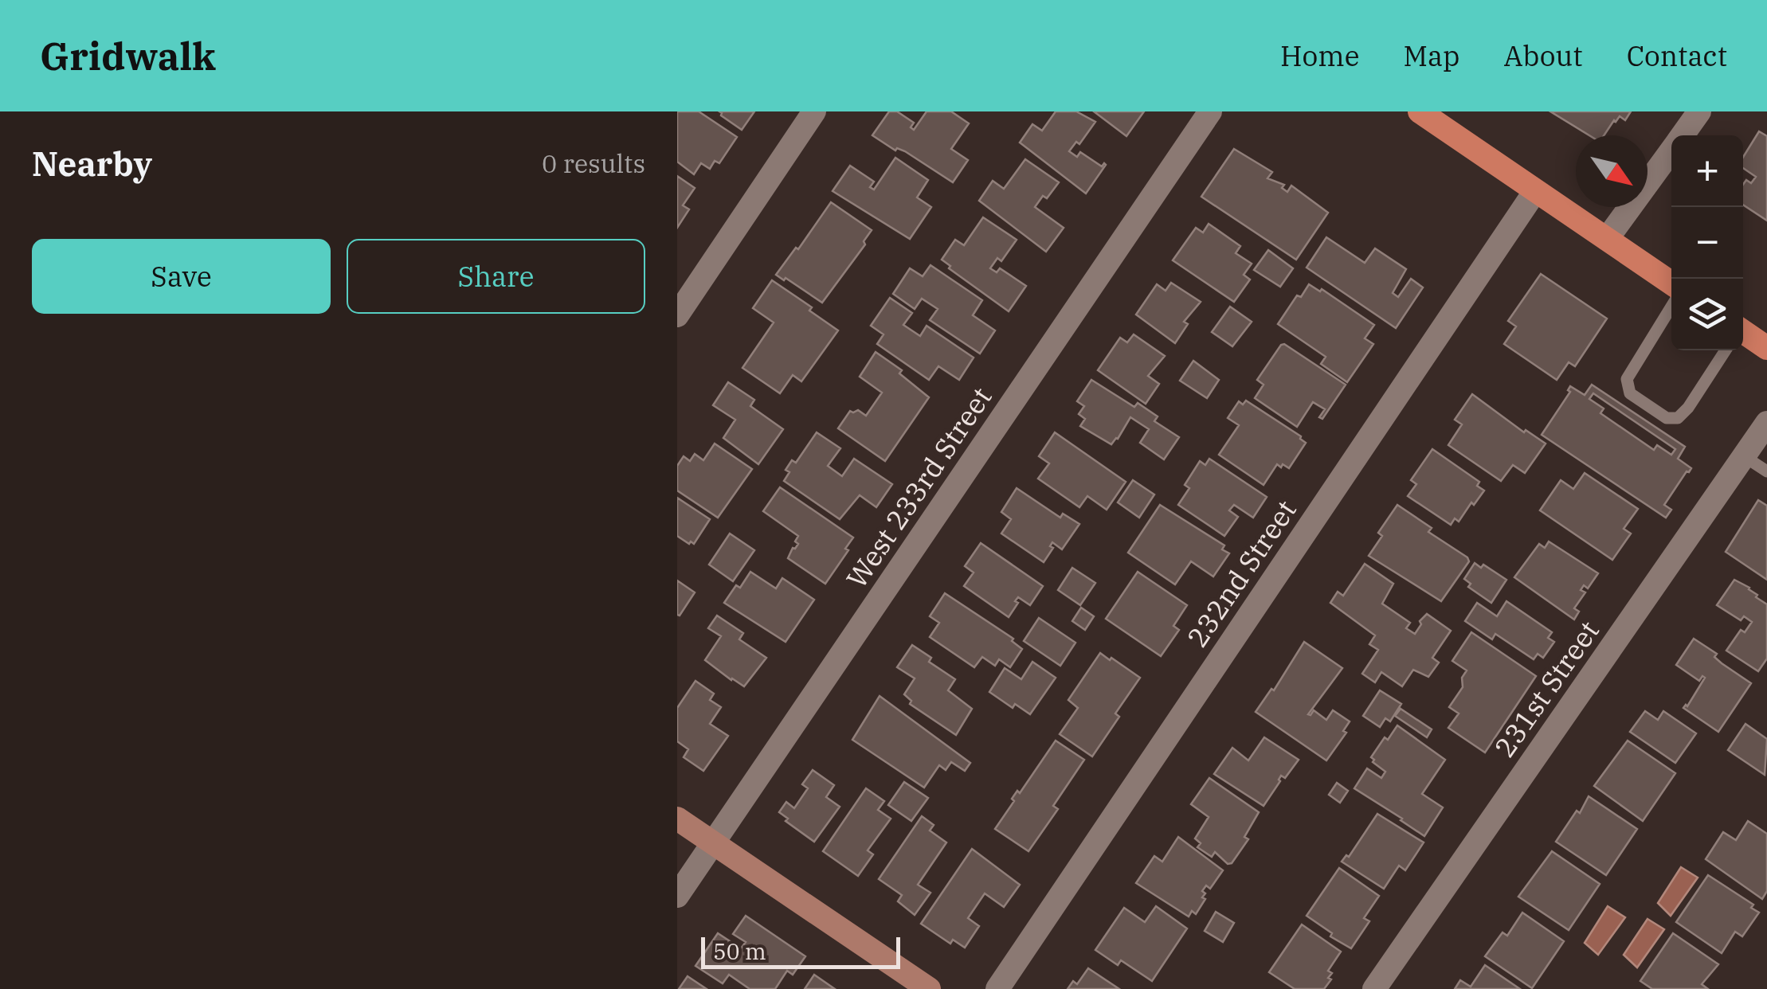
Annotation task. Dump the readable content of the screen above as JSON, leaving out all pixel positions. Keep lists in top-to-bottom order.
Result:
{
  "streets": {
    "street": ["West 233rd Street", "232nd Street", "231st Street"]
  },
  "scale_bar": "50 m",
  "north": "bottom right",
  "page": {
    "header": "Gridwalk",
    "nav": [
      "Home",
      "Map",
      "About",
      "Contact"
    ],
    "heading": ["Nearby", "0 results"],
    "map_buttons": ["+", "−"],
    "buttons": ["Save", "Share"],
    "scale": "50 m"
  }
}
